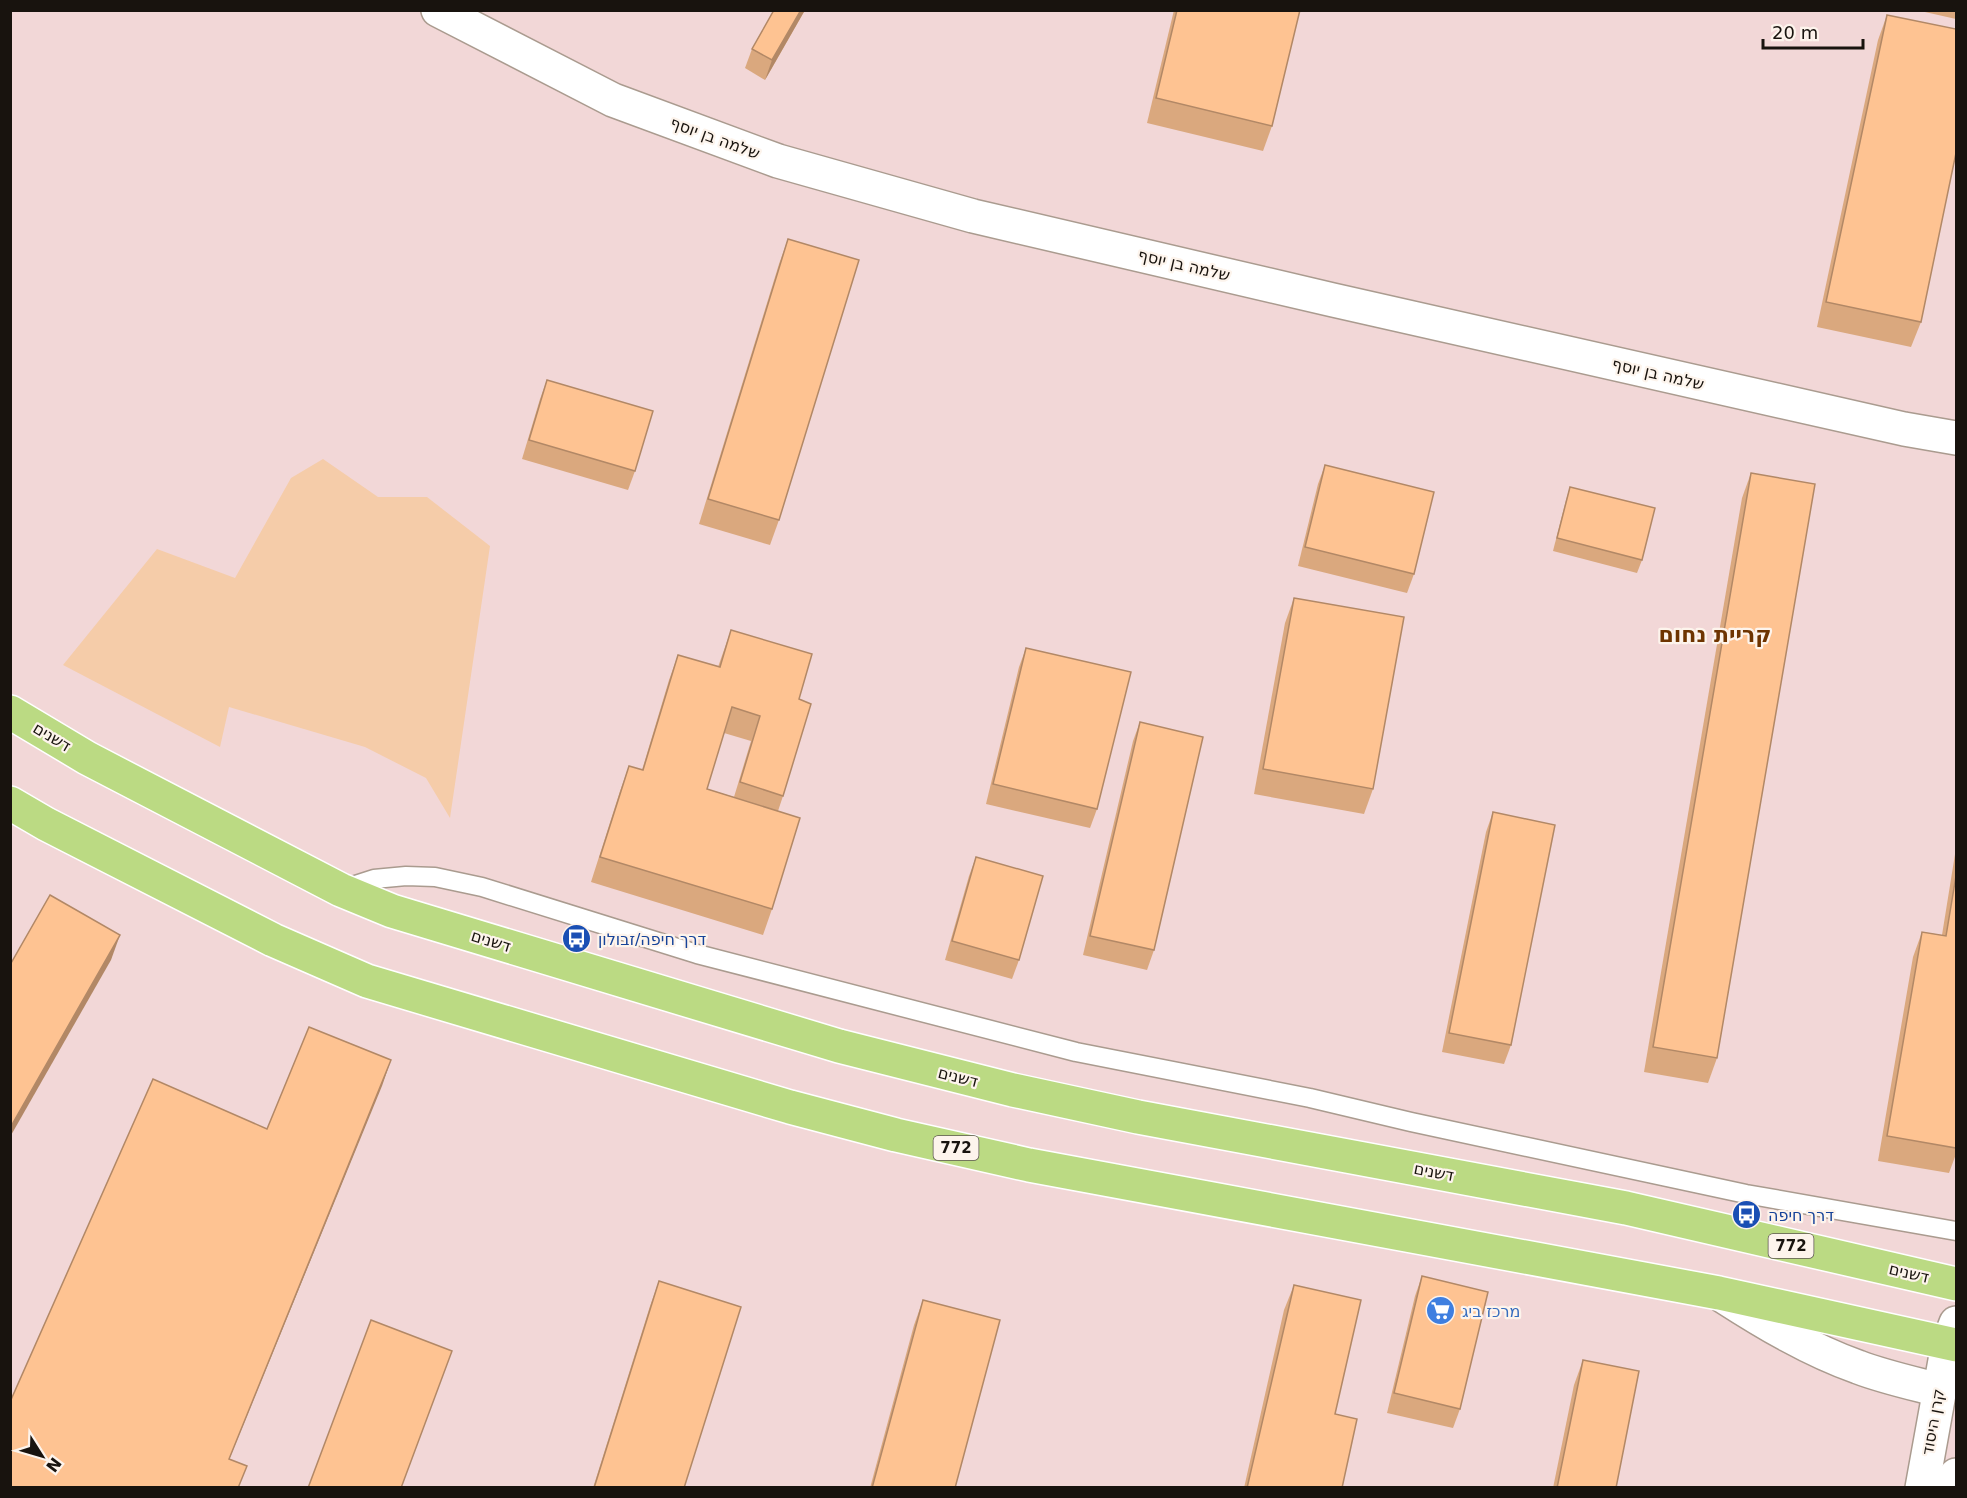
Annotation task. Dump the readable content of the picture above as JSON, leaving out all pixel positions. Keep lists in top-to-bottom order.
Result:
{
  "streets": {
    "main road": ["דשנים", "772"],
    "street": ["שלמה בן יוסף", "קרן היסוד"]
  },
  "crossings": [
    ["772", "קרן היסוד"]
  ],
  "districts": ["קריית נחום"],
  "places": {
    "bus stop": ["דרך חיפה/זבולון", "דרך חיפה"],
    "supermarket": ["מרכז ביג"]
  },
  "scale_bar": "20 m",
  "north": "bottom right"
}
